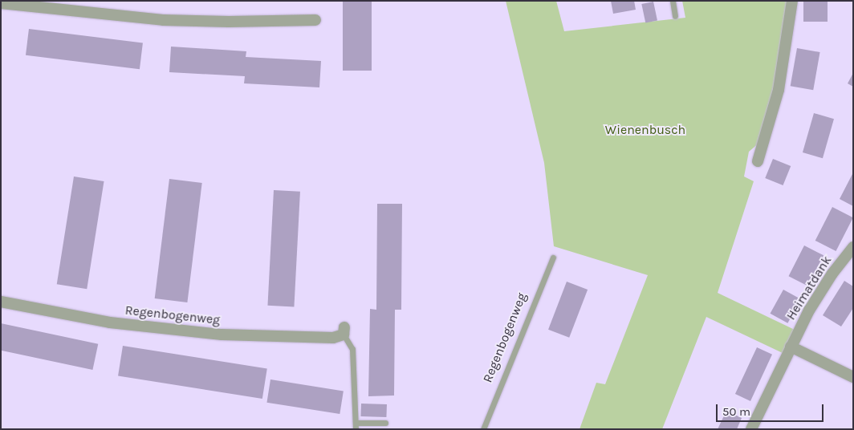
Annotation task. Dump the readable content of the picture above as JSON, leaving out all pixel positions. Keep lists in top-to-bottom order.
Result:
{
  "streets": {
    "street": ["Heimatdank", "Regenbogenweg"]
  },
  "parks": ["Wienenbusch"],
  "scale_bar": "50 m"
}
